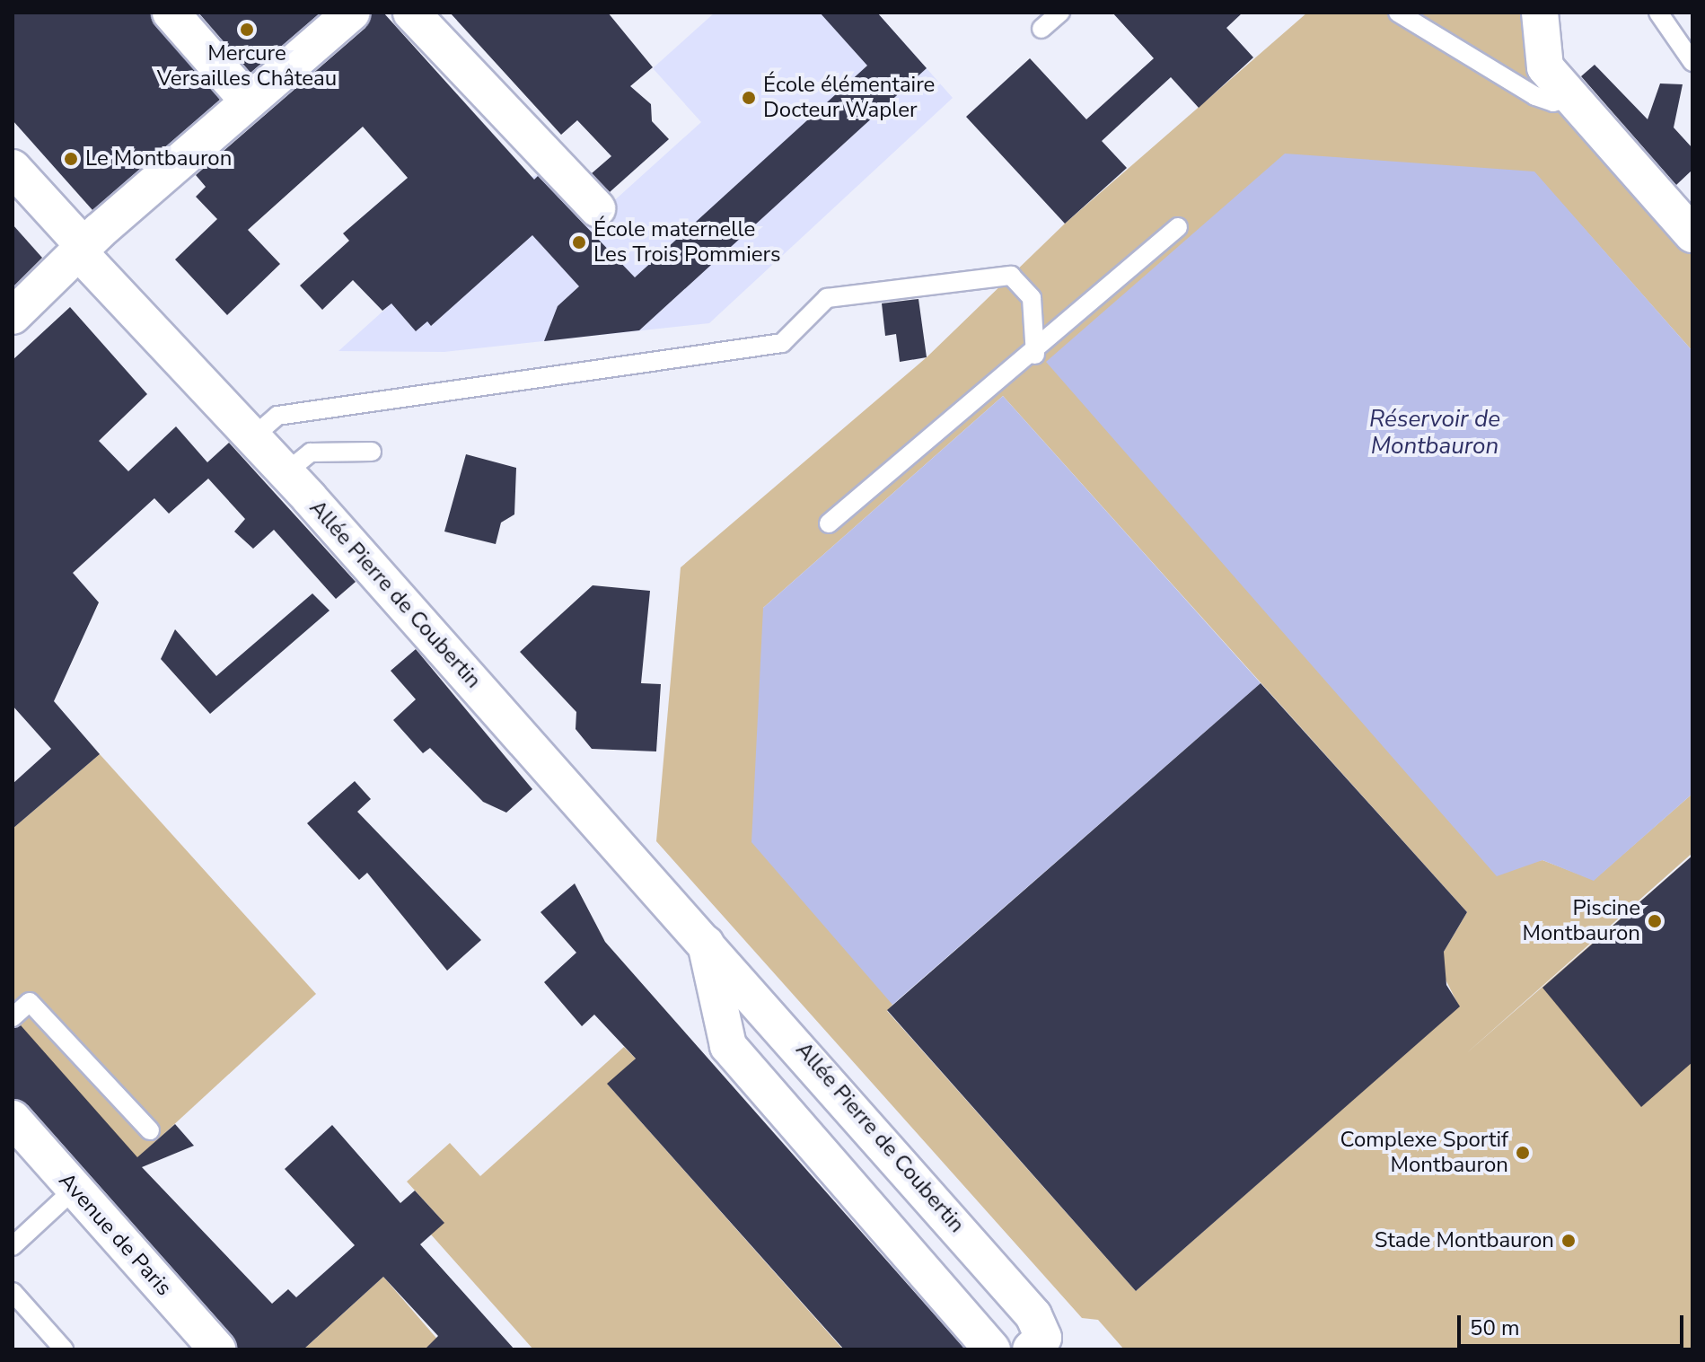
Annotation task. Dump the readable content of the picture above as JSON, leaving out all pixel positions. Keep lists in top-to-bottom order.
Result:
{
  "streets": {
    "street": ["Allée Pierre de Coubertin", "Avenue de Paris"]
  },
  "water": ["Réservoir de Montbauron"],
  "places": [
    "Mercure Versailles Château",
    "École élémentaire Docteur Wapler",
    "Le Montbauron",
    "École maternelle Les Trois Pommiers",
    "Piscine Montbauron",
    "Complexe Sportif Montbauron",
    "Stade Montbauron"
  ],
  "scale_bar": "50 m"
}
